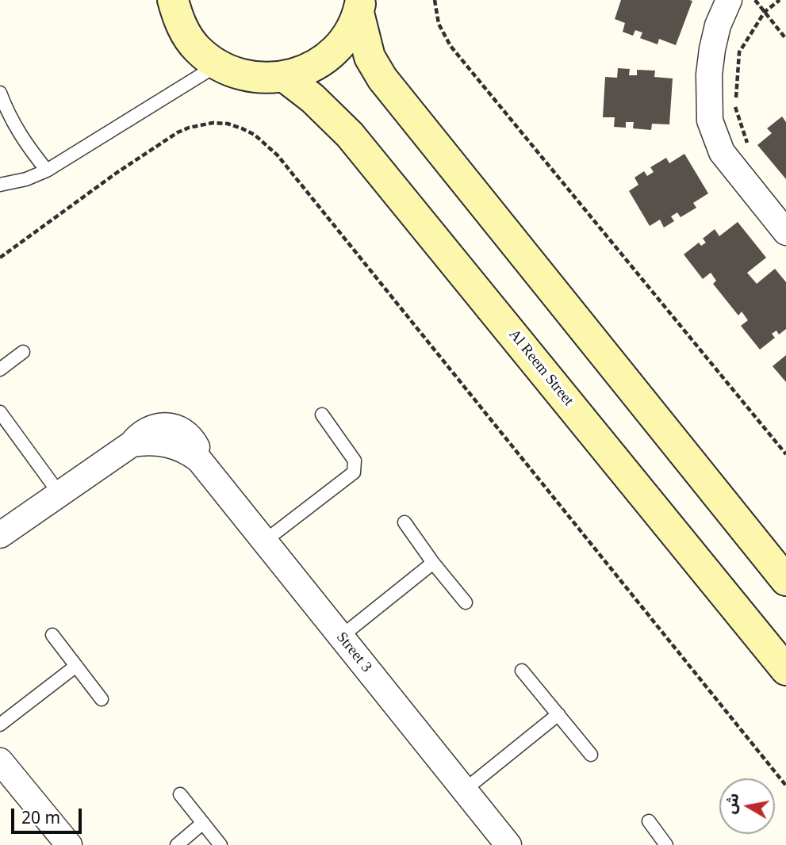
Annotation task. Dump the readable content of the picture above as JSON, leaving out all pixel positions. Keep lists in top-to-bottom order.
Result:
{
  "streets": {
    "street": ["Al Reem Street", "Street 3"]
  },
  "scale_bar": "20 m",
  "north": "left"
}
